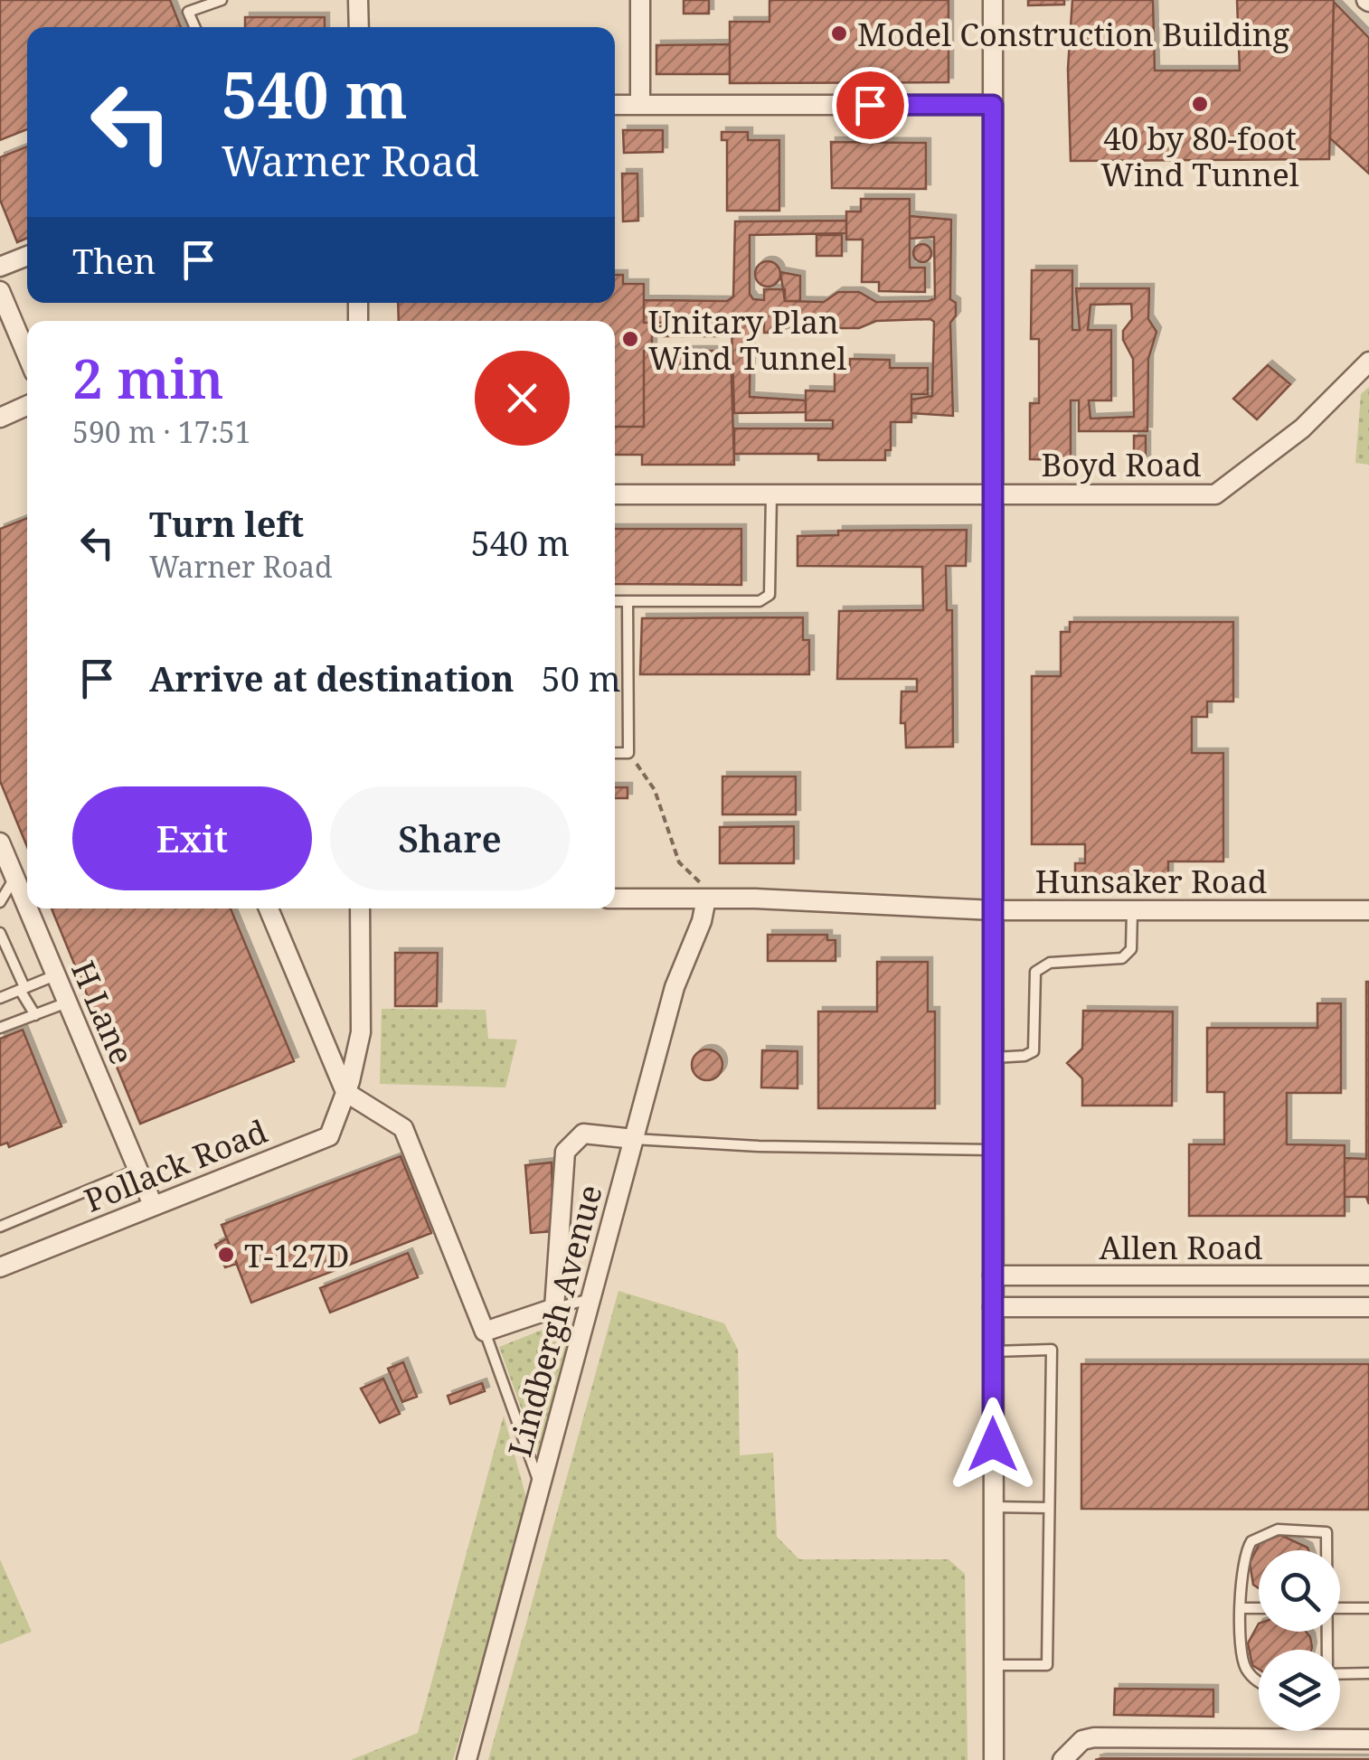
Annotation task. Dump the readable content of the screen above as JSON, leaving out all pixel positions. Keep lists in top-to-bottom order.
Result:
{
  "streets": {
    "street": [
      "Boyd Road",
      "Hunsaker Road",
      "H Lane",
      "Pollack Road",
      "Allen Road",
      "Lindbergh Avenue"
    ]
  },
  "crossings": [
    ["Hunsaker Road", "Lindbergh Avenue"],
    ["H Lane", "Pollack Road"]
  ],
  "places": [
    "Model Construction Building",
    "40 by 80-foot Wind Tunnel",
    "Unitary Plan Wind Tunnel",
    "T-127D"
  ],
  "page": {
    "turn": ["540 m", "Warner Road"],
    "then": "Then",
    "heading": ["2 min", "590 m · 17:51"],
    "list": [
      {
        "name": "Turn left",
        "note": "Warner Road",
        "value": "540 m"
      },
      {
        "name": "Arrive at destination",
        "value": "50 m"
      }
    ],
    "buttons": ["Exit", "Share"]
  }
}
